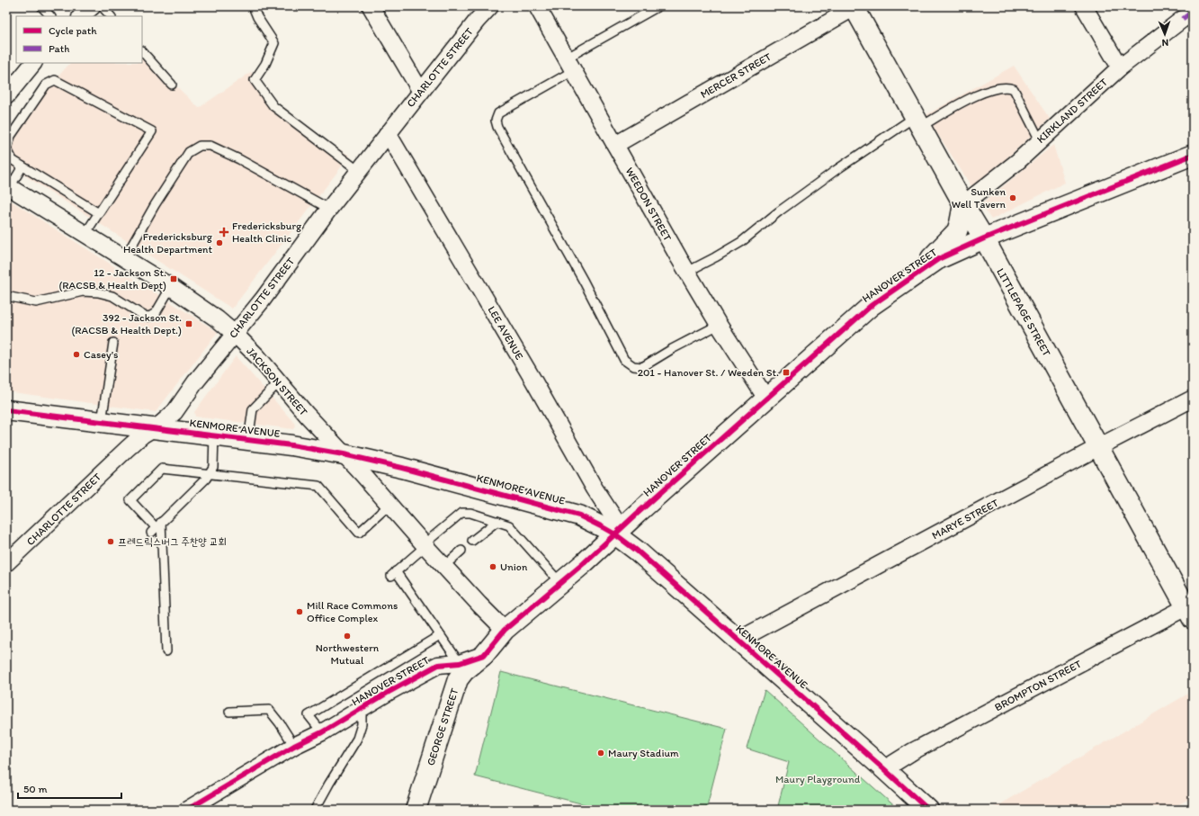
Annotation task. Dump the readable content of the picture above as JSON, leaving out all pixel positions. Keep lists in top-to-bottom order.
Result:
{
  "streets": {
    "street": [
      "CHARLOTTE STREET",
      "MERCER STREET",
      "KIRKLAND STREET",
      "WEEDON STREET",
      "HANOVER STREET",
      "LITTLEPAGE STREET",
      "LEE AVENUE",
      "JACKSON STREET",
      "KENMORE AVENUE",
      "MARYE STREET",
      "BROMPTON STREET",
      "GEORGE STREET"
    ]
  },
  "crossings": [
    ["CHARLOTTE STREET", "LEE AVENUE"],
    ["CHARLOTTE STREET", "JACKSON STREET"],
    ["CHARLOTTE STREET", "KENMORE AVENUE"],
    ["MERCER STREET", "WEEDON STREET"],
    ["MERCER STREET", "LITTLEPAGE STREET"],
    ["KIRKLAND STREET", "LITTLEPAGE STREET"],
    ["WEEDON STREET", "HANOVER STREET"],
    ["HANOVER STREET", "LITTLEPAGE STREET"],
    ["HANOVER STREET", "LEE AVENUE"],
    ["HANOVER STREET", "JACKSON STREET"],
    ["HANOVER STREET", "KENMORE AVENUE"],
    ["HANOVER STREET", "GEORGE STREET"],
    ["LITTLEPAGE STREET", "MARYE STREET"],
    ["LITTLEPAGE STREET", "BROMPTON STREET"],
    ["LEE AVENUE", "KENMORE AVENUE"],
    ["JACKSON STREET", "KENMORE AVENUE"],
    ["KENMORE AVENUE", "MARYE STREET"],
    ["KENMORE AVENUE", "BROMPTON STREET"]
  ],
  "parks": ["Maury Playground"],
  "places": {
    "other": [
      "Sunken Well Tavern",
      "Fredericksburg Health Department",
      "Casey’s",
      "프레드릭스버그 주찬양 교회",
      "Union",
      "Mill Race Commons Office Complex",
      "Northwestern Mutual",
      "Maury Stadium"
    ],
    "health": ["Fredericksburg Health Clinic"],
    "transit": ["12 - Jackson St. (RACSB & Health Dept)", "392 - Jackson St. (RACSB & Health Dept.)", "201 - Hanover St. / Weeden St."]
  },
  "legend": ["Cycle path", "Path"],
  "scale_bar": "50 m",
  "north": "bottom"
}
